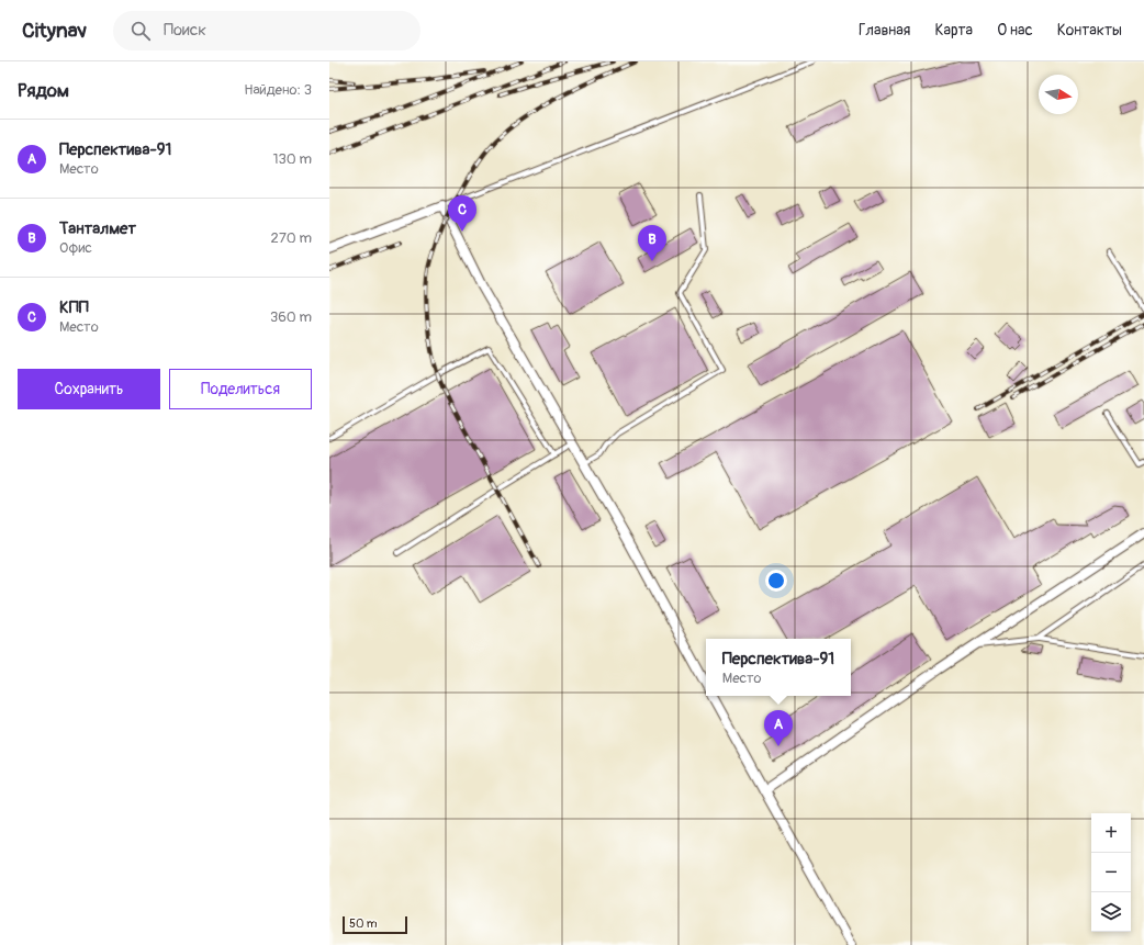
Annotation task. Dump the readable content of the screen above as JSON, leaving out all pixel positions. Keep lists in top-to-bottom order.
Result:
{
  "scale_bar": "50 m",
  "north": "right",
  "page": {
    "header": "Citynav",
    "search": "Поиск",
    "nav": [
      "Главная",
      "Карта",
      "О нас",
      "Контакты"
    ],
    "heading": ["Рядом", "Найдено: 3"],
    "list": [
      {
        "mark": "A",
        "name": "Перспектива-91",
        "note": "Место",
        "value": "130 m"
      },
      {
        "mark": "B",
        "name": "Танталмет",
        "note": "Офис",
        "value": "270 m"
      },
      {
        "mark": "C",
        "name": "КПП",
        "note": "Место",
        "value": "360 m"
      }
    ],
    "pins": ["C", "B", "A"],
    "buttons": ["Сохранить", "Поделиться"],
    "popup": ["Перспектива-91", "Место"],
    "map_buttons": ["+", "−"],
    "scale": "50 m"
  }
}
